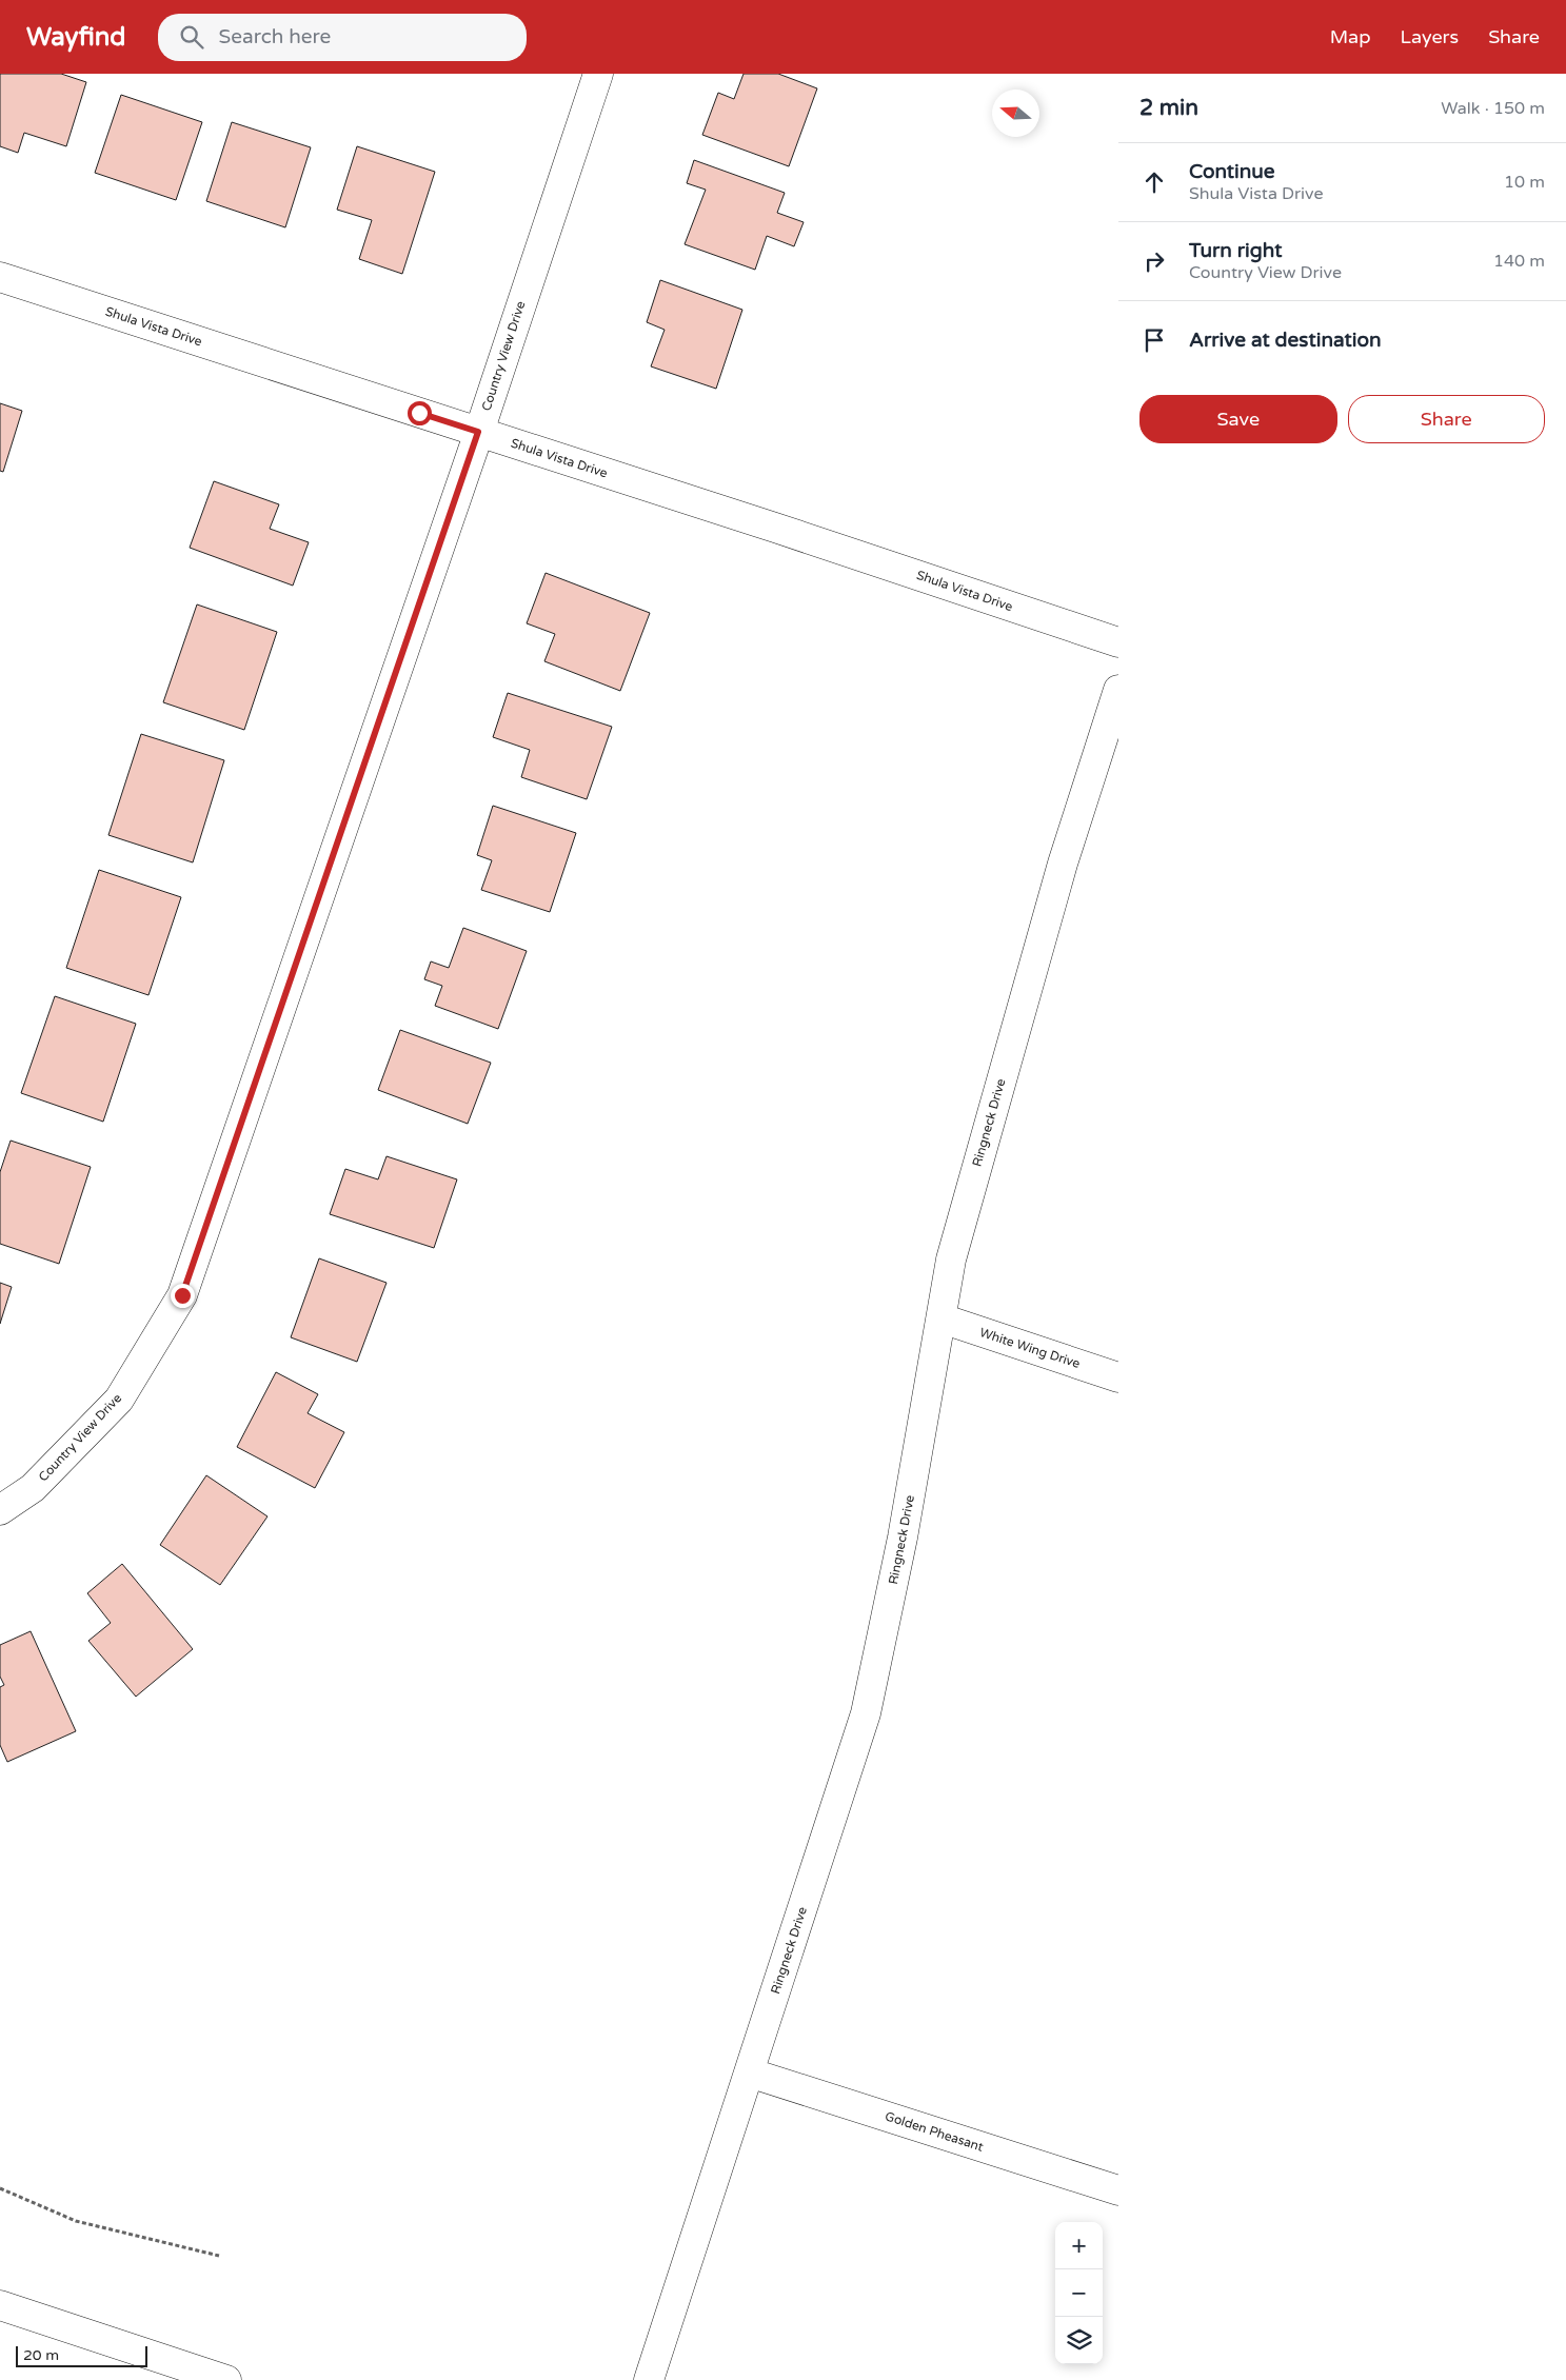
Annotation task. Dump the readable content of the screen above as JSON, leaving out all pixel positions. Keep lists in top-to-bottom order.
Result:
{
  "streets": {
    "street": [
      "Shula Vista Drive",
      "Country View Drive",
      "Ringneck Drive",
      "White Wing Drive",
      "Golden Pheasant"
    ]
  },
  "crossings": [
    ["Shula Vista Drive", "Country View Drive"],
    ["Ringneck Drive", "White Wing Drive"],
    ["Ringneck Drive", "Golden Pheasant"]
  ],
  "scale_bar": "20 m",
  "north": "left",
  "page": {
    "header": "Wayfind",
    "search": "Search here",
    "nav": ["Map", "Layers", "Share"],
    "heading": ["2 min", "Walk · 150 m"],
    "list": [
      ["Continue", "Shula Vista Drive", "10 m"],
      ["Turn right", "Country View Drive", "140 m"],
      "Arrive at destination"
    ],
    "buttons": ["Save", "Share"],
    "map_buttons": ["+", "−"],
    "scale": "20 m"
  }
}
